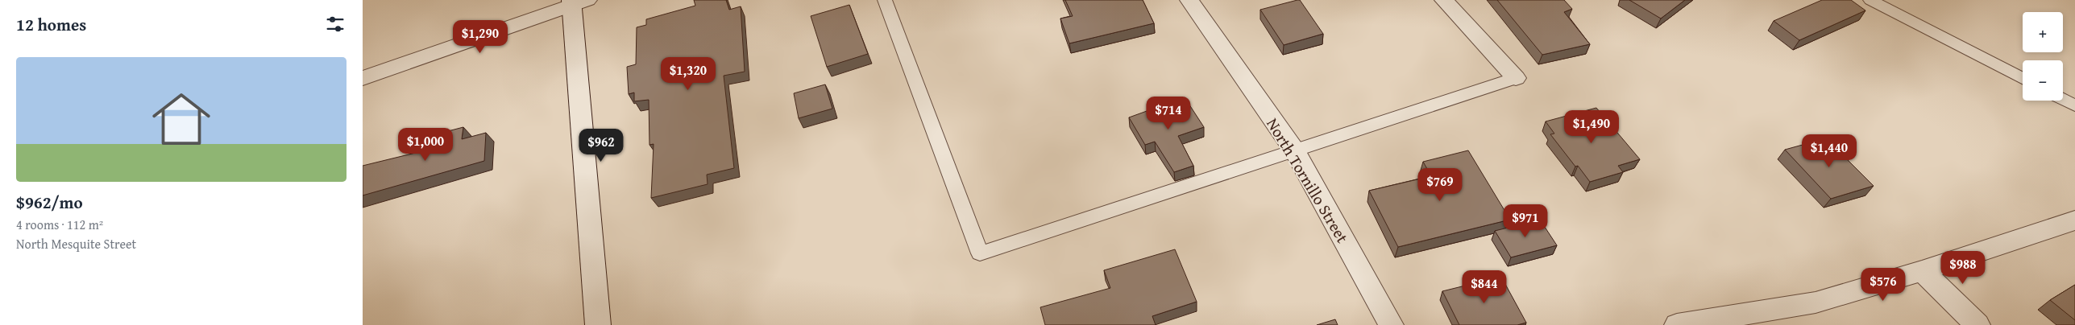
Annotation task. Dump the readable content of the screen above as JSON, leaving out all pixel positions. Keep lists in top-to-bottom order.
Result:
{
  "streets": {
    "street": ["North Tornillo Street"]
  },
  "page": {
    "heading": "12 homes",
    "map_buttons": ["+", "−"],
    "price": [
      "$1,290",
      "$1,320",
      "$714",
      "$1,490",
      "$1,000",
      "$962",
      "$1,440",
      "$769",
      "$971",
      "$988",
      "$576",
      "$844"
    ],
    "list": [
      {
        "name": "$962/mo",
        "note": "4 rooms · 112 m² · North Mesquite Street"
      }
    ]
  }
}
